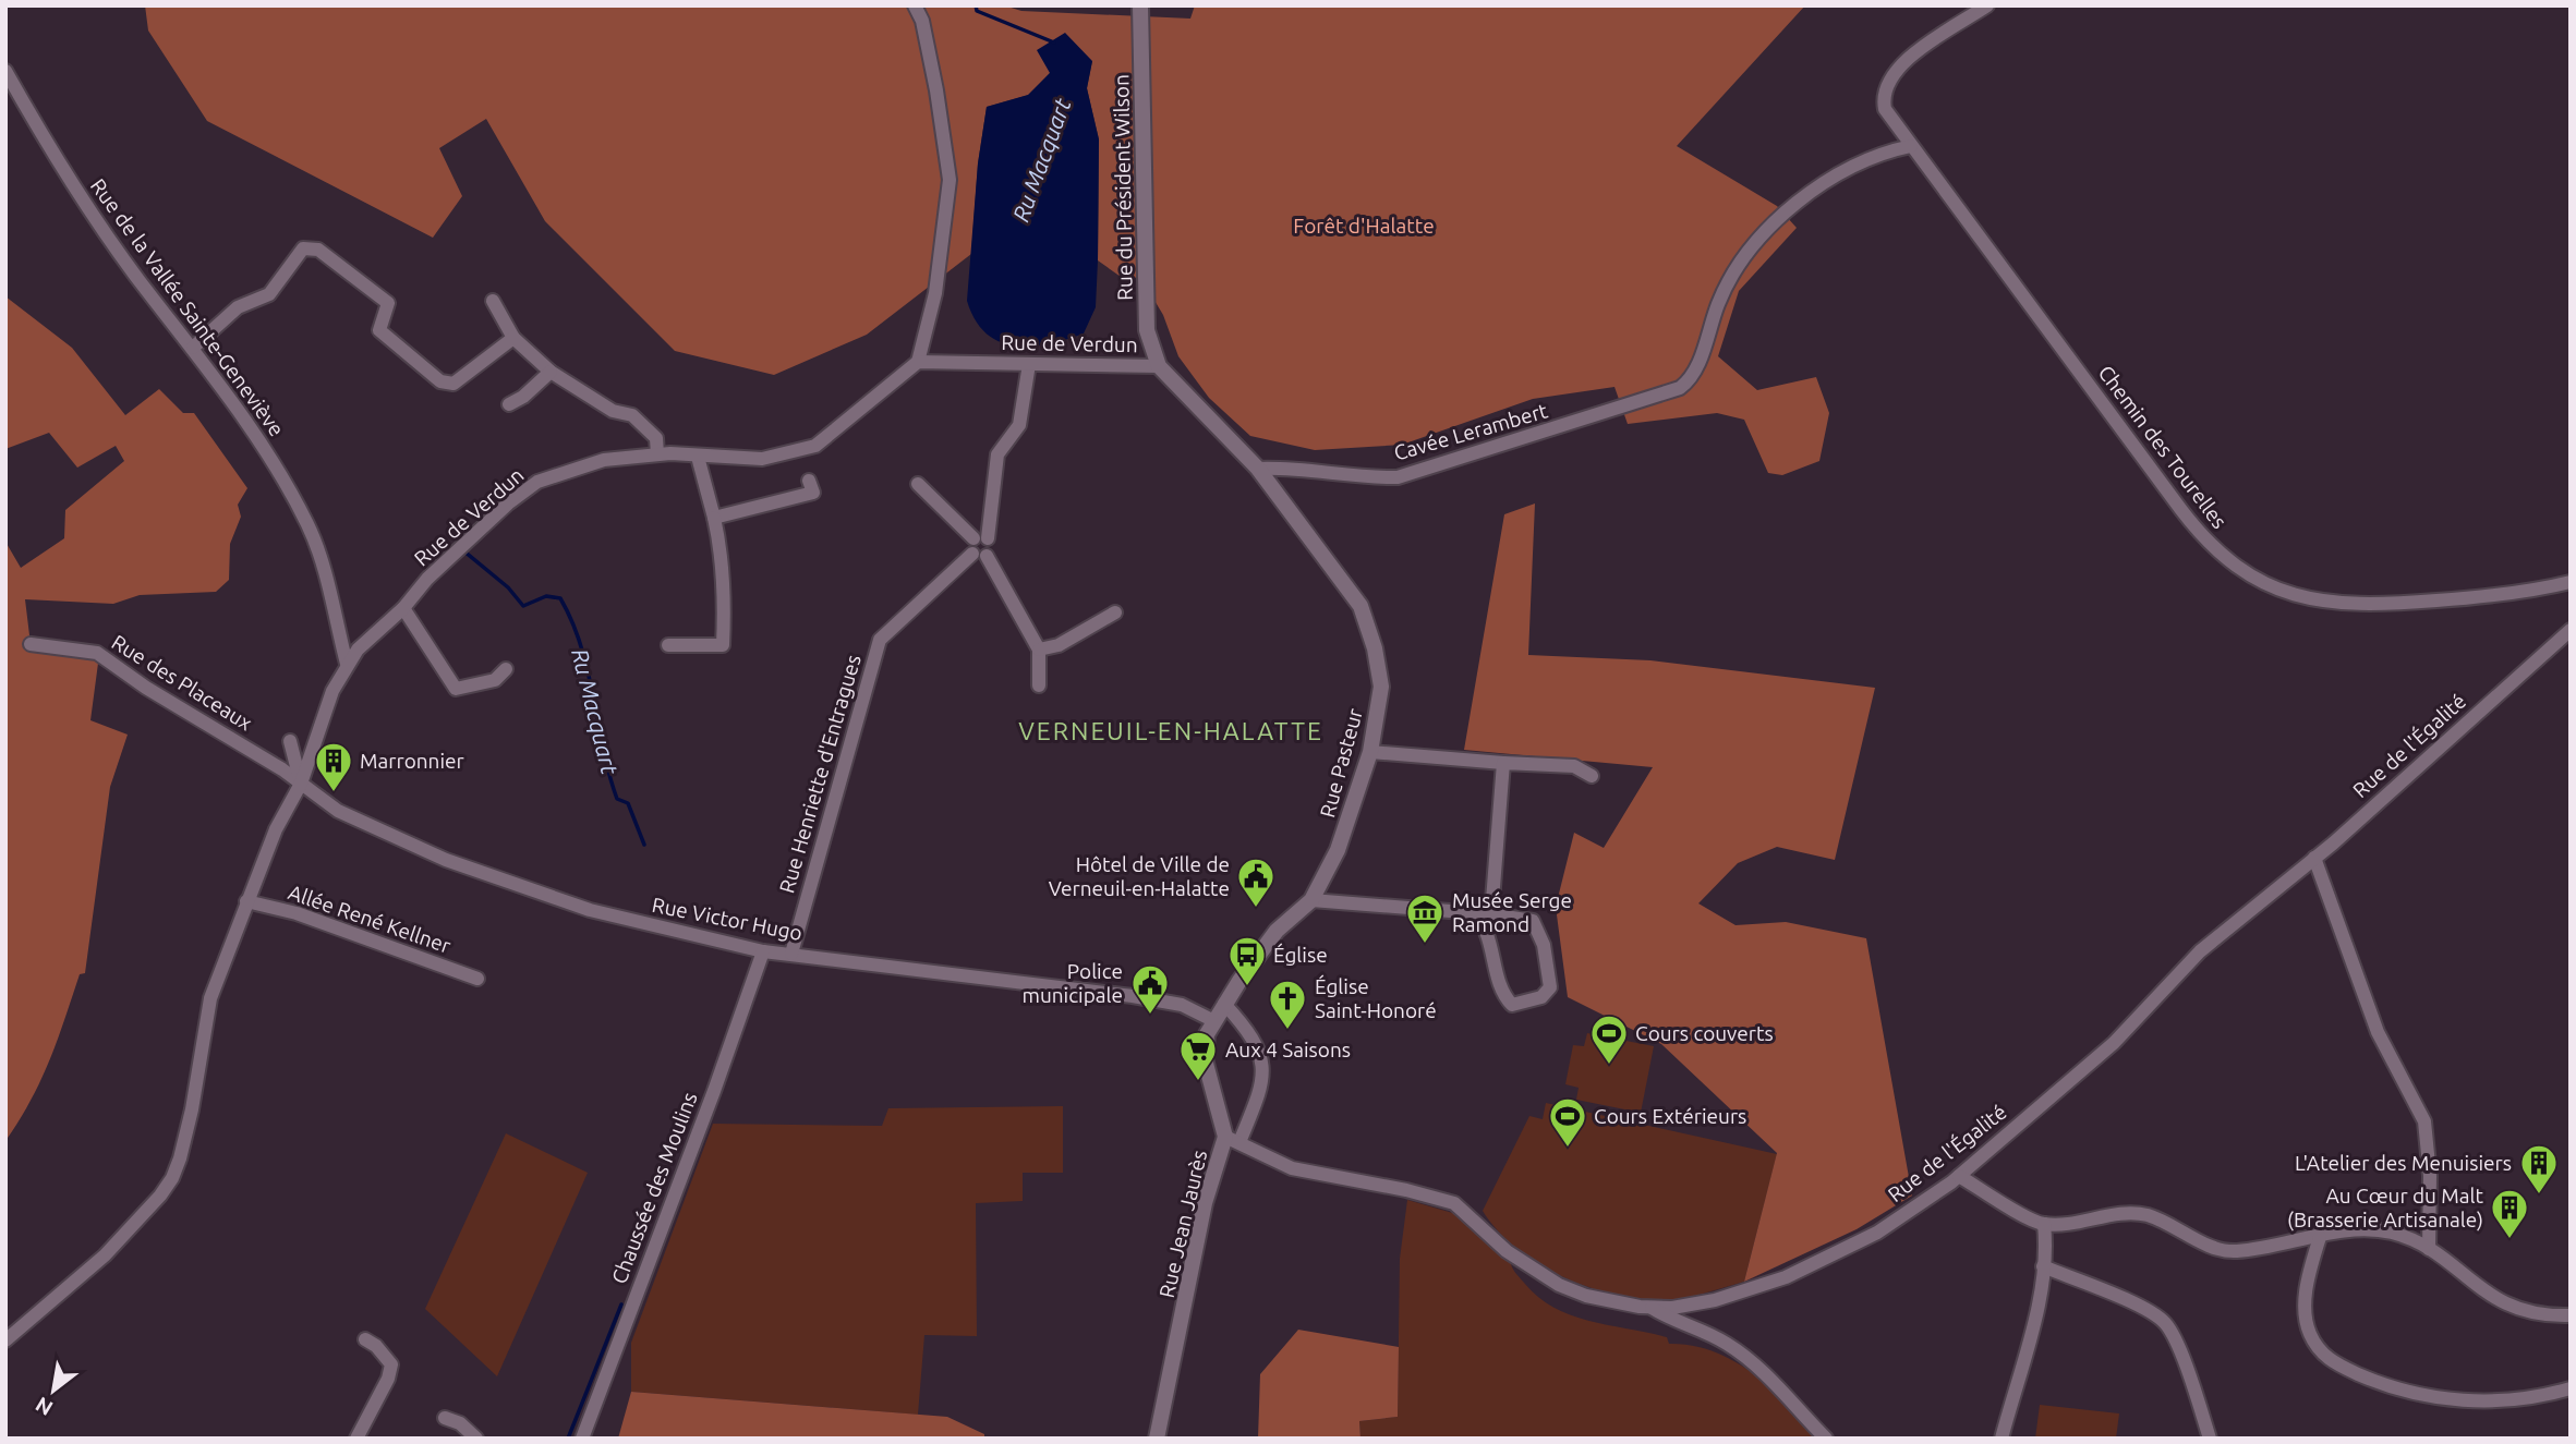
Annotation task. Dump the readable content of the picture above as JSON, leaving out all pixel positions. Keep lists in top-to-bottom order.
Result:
{
  "streets": {
    "street": [
      "Rue du Président Wilson",
      "Rue de la Vallée Sainte-Geneviève",
      "Rue de Verdun",
      "Cavée Lerambert",
      "Chemin des Tourelles",
      "Rue des Placeaux",
      "Rue de l'Égalité",
      "Rue Pasteur",
      "Rue Henriette d'Entragues",
      "Allée René Kellner",
      "Rue Victor Hugo",
      "Chaussée des Moulins",
      "Rue Jean Jaurès"
    ]
  },
  "crossings": [
    ["Rue du Président Wilson", "Rue de Verdun"],
    ["Rue du Président Wilson", "Rue Pasteur"],
    ["Rue de la Vallée Sainte-Geneviève", "Rue de Verdun"],
    ["Rue de Verdun", "Rue des Placeaux"],
    ["Rue de Verdun", "Rue Pasteur"],
    ["Rue de Verdun", "Allée René Kellner"],
    ["Rue de Verdun", "Rue Victor Hugo"],
    ["Cavée Lerambert", "Chemin des Tourelles"],
    ["Cavée Lerambert", "Rue Pasteur"],
    ["Rue des Placeaux", "Rue Victor Hugo"],
    ["Rue de l'Égalité", "Rue Jean Jaurès"],
    ["Rue Pasteur", "Rue Victor Hugo"],
    ["Rue Pasteur", "Rue Jean Jaurès"],
    ["Rue Henriette d'Entragues", "Rue Victor Hugo"],
    ["Rue Victor Hugo", "Chaussée des Moulins"],
    ["Rue Victor Hugo", "Rue Jean Jaurès"]
  ],
  "districts": ["VERNEUIL-EN-HALATTE"],
  "water": ["Ru Macquart"],
  "parks": ["Forêt d'Halatte"],
  "places": {
    "building": ["Marronnier", "L'Atelier des Menuisiers", "Au Cœur du Malt (Brasserie Artisanale)"],
    "public building": ["Hôtel de Ville de Verneuil-en-Halatte", "Police municipale"],
    "museum": ["Musée Serge Ramond"],
    "bus stop": ["Église"],
    "church": ["Église Saint-Honoré"],
    "sports": ["Cours couverts", "Cours Extérieurs"],
    "supermarket": ["Aux 4 Saisons"]
  },
  "north": "bottom left"
}
